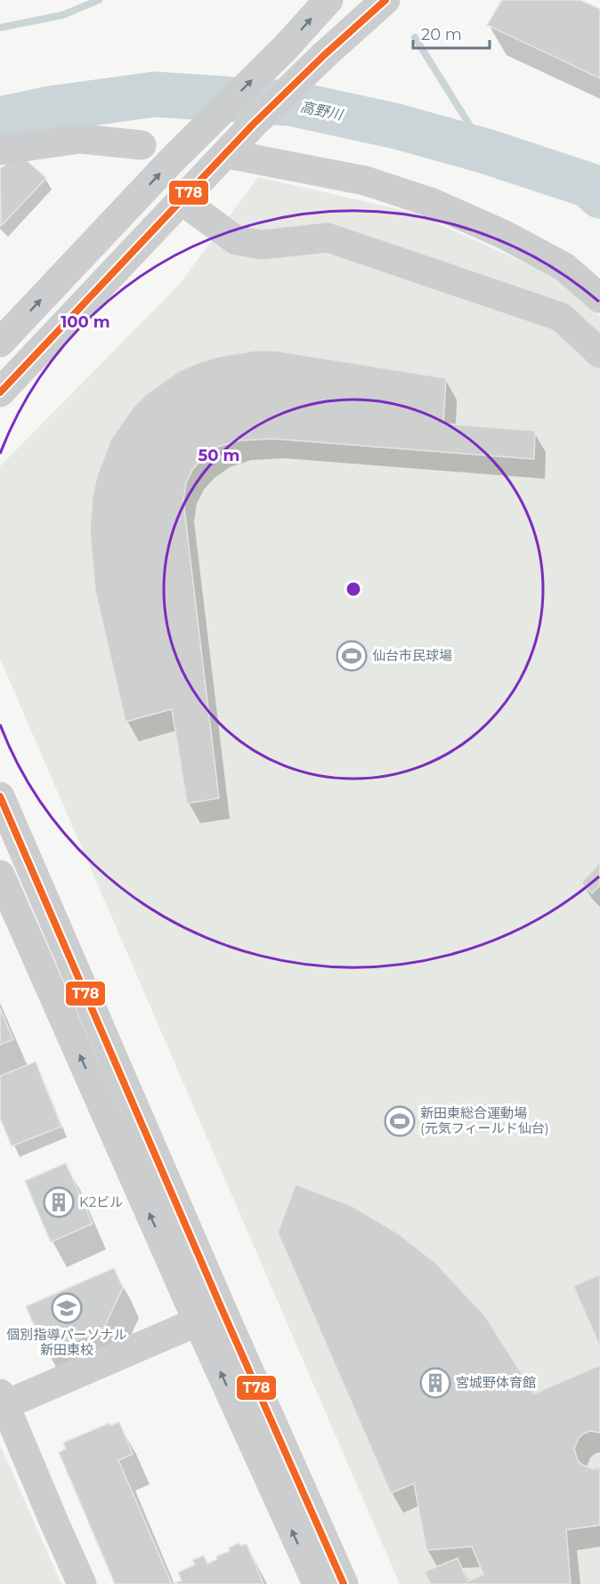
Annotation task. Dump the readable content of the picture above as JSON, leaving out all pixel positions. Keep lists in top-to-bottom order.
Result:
{
  "water": ["高野川"],
  "places": {
    "sports": ["仙台市民球場", "新田東総合運動場 (元気フィールド仙台)"],
    "building": ["K2ビル", "宮城野体育館"],
    "school or university": ["個別指導パーソナル 新田東校"]
  },
  "lines": ["transit line T78"],
  "scale_bar": "20 m",
  "rings": ["100 m", "50 m"]
}
